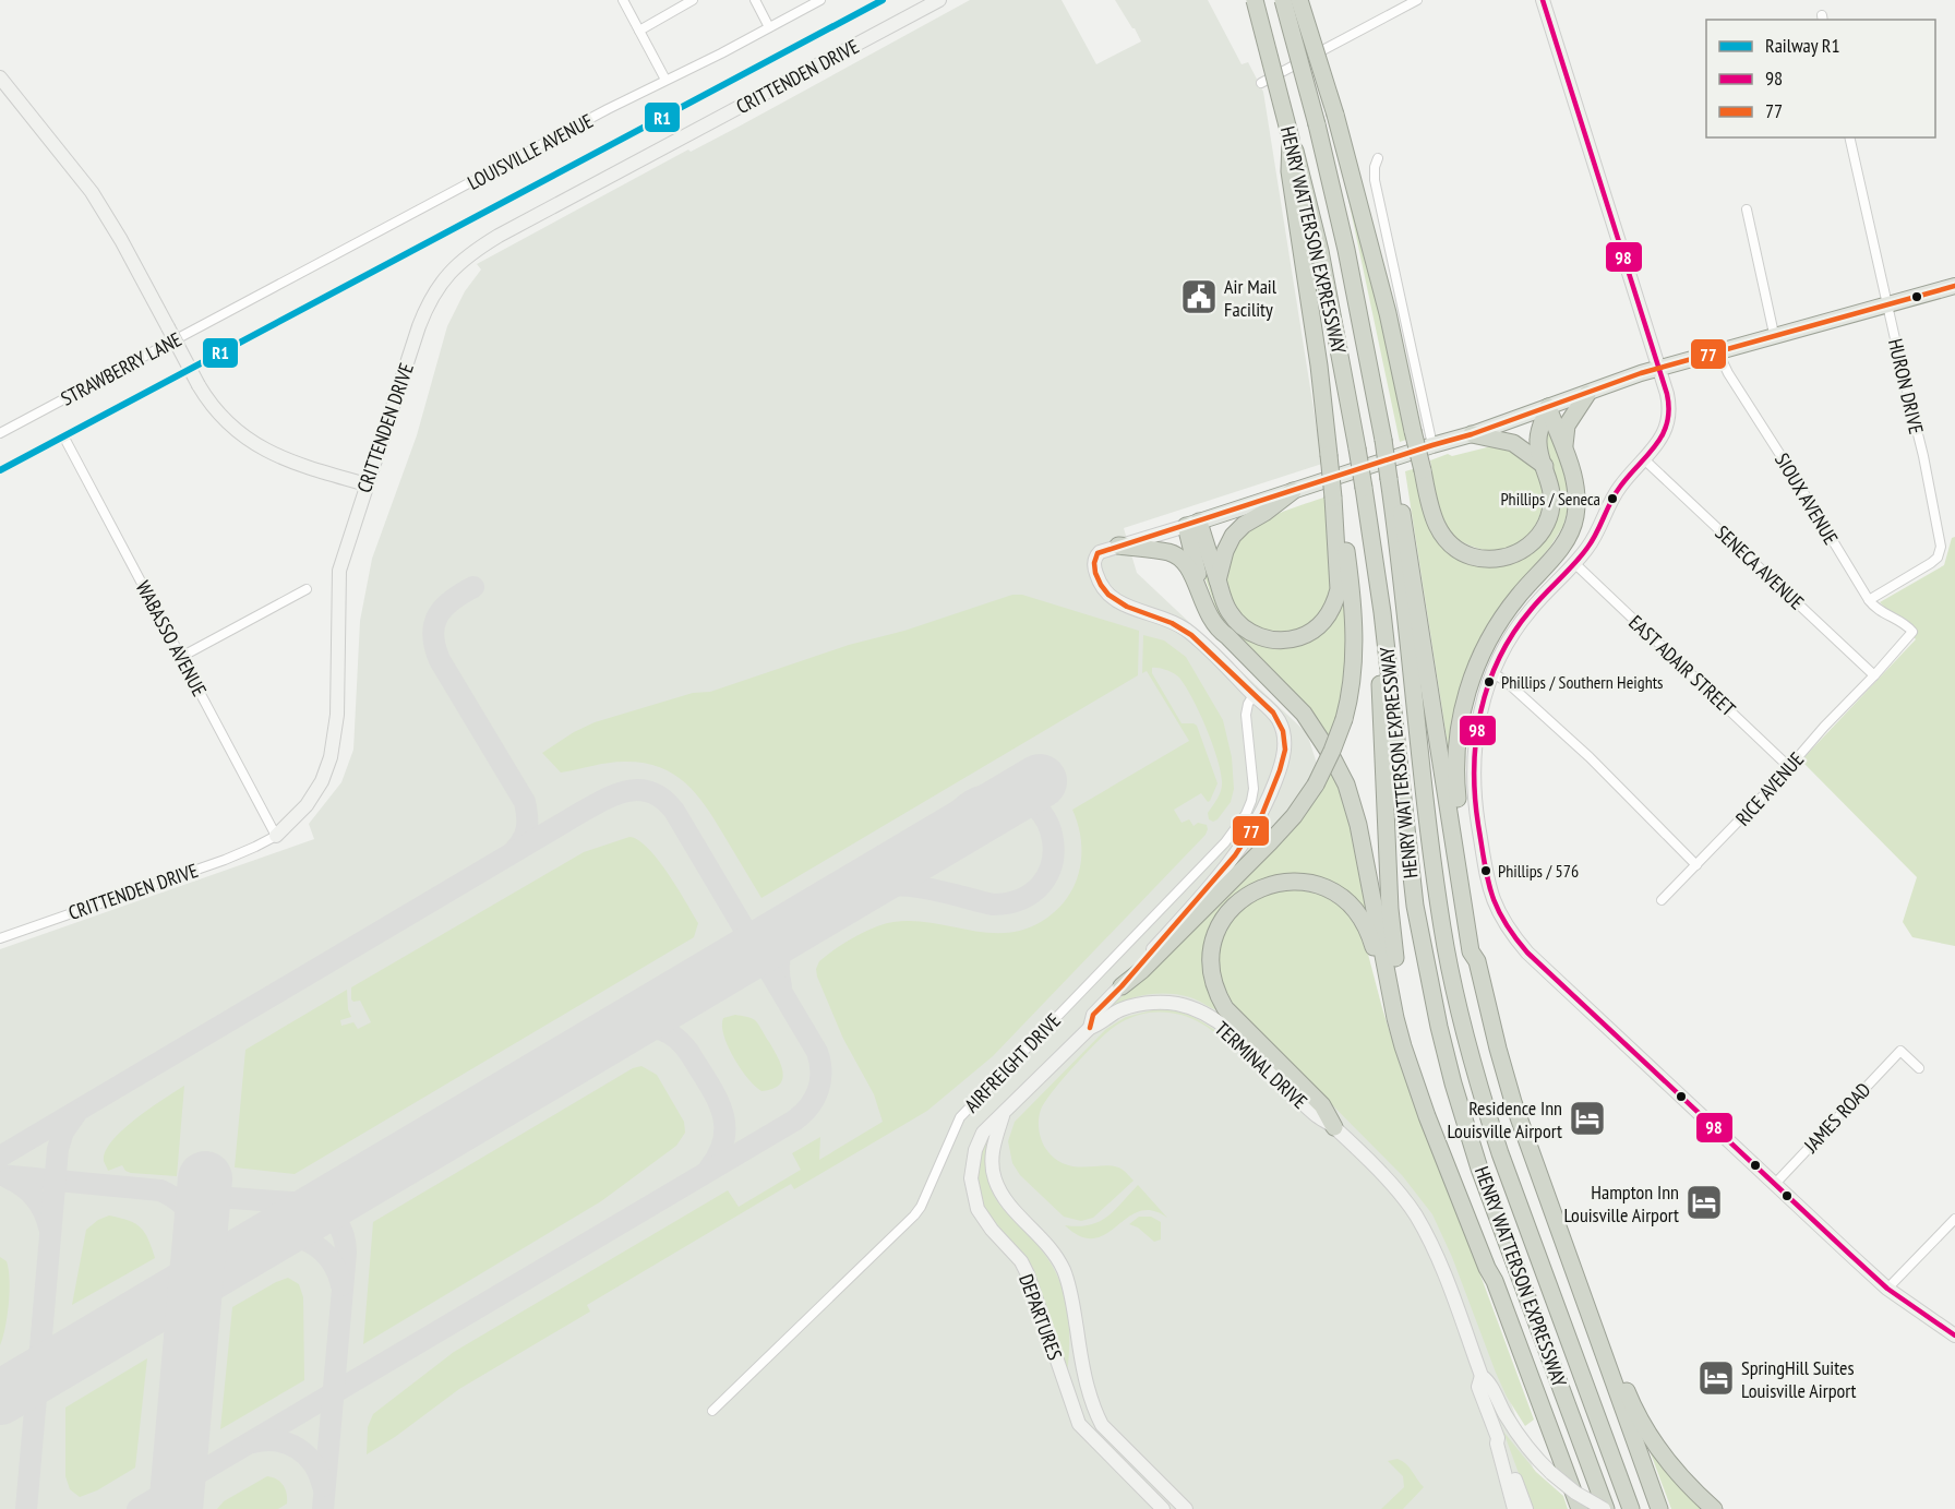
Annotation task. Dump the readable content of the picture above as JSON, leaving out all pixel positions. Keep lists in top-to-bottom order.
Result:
{
  "streets": {
    "highway": ["HENRY WATTERSON EXPRESSWAY"],
    "main road": ["CRITTENDEN DRIVE", "TERMINAL DRIVE", "DEPARTURES"],
    "street": [
      "LOUISVILLE AVENUE",
      "STRAWBERRY LANE",
      "HURON DRIVE",
      "SIOUX AVENUE",
      "SENECA AVENUE",
      "WABASSO AVENUE",
      "EAST ADAIR STREET",
      "RICE AVENUE",
      "AIRFREIGHT DRIVE",
      "JAMES ROAD"
    ]
  },
  "crossings": [
    ["CRITTENDEN DRIVE", "WABASSO AVENUE"],
    ["LOUISVILLE AVENUE", "STRAWBERRY LANE"],
    ["HENRY WATTERSON EXPRESSWAY", "TERMINAL DRIVE"],
    ["HURON DRIVE", "SIOUX AVENUE"],
    ["SIOUX AVENUE", "RICE AVENUE"],
    ["SENECA AVENUE", "RICE AVENUE"],
    ["EAST ADAIR STREET", "RICE AVENUE"],
    ["TERMINAL DRIVE", "DEPARTURES"]
  ],
  "places": {
    "public building": ["Air Mail Facility"],
    "other": ["Phillips / Seneca", "Phillips / Southern Heights", "Phillips / 576"],
    "hotel": ["Residence Inn Louisville Airport", "Hampton Inn Louisville Airport", "SpringHill Suites Louisville Airport"]
  },
  "lines": ["rail line R1", "transit line 98", "transit line 77"],
  "legend": ["Railway R1", "98", "77"]
}
